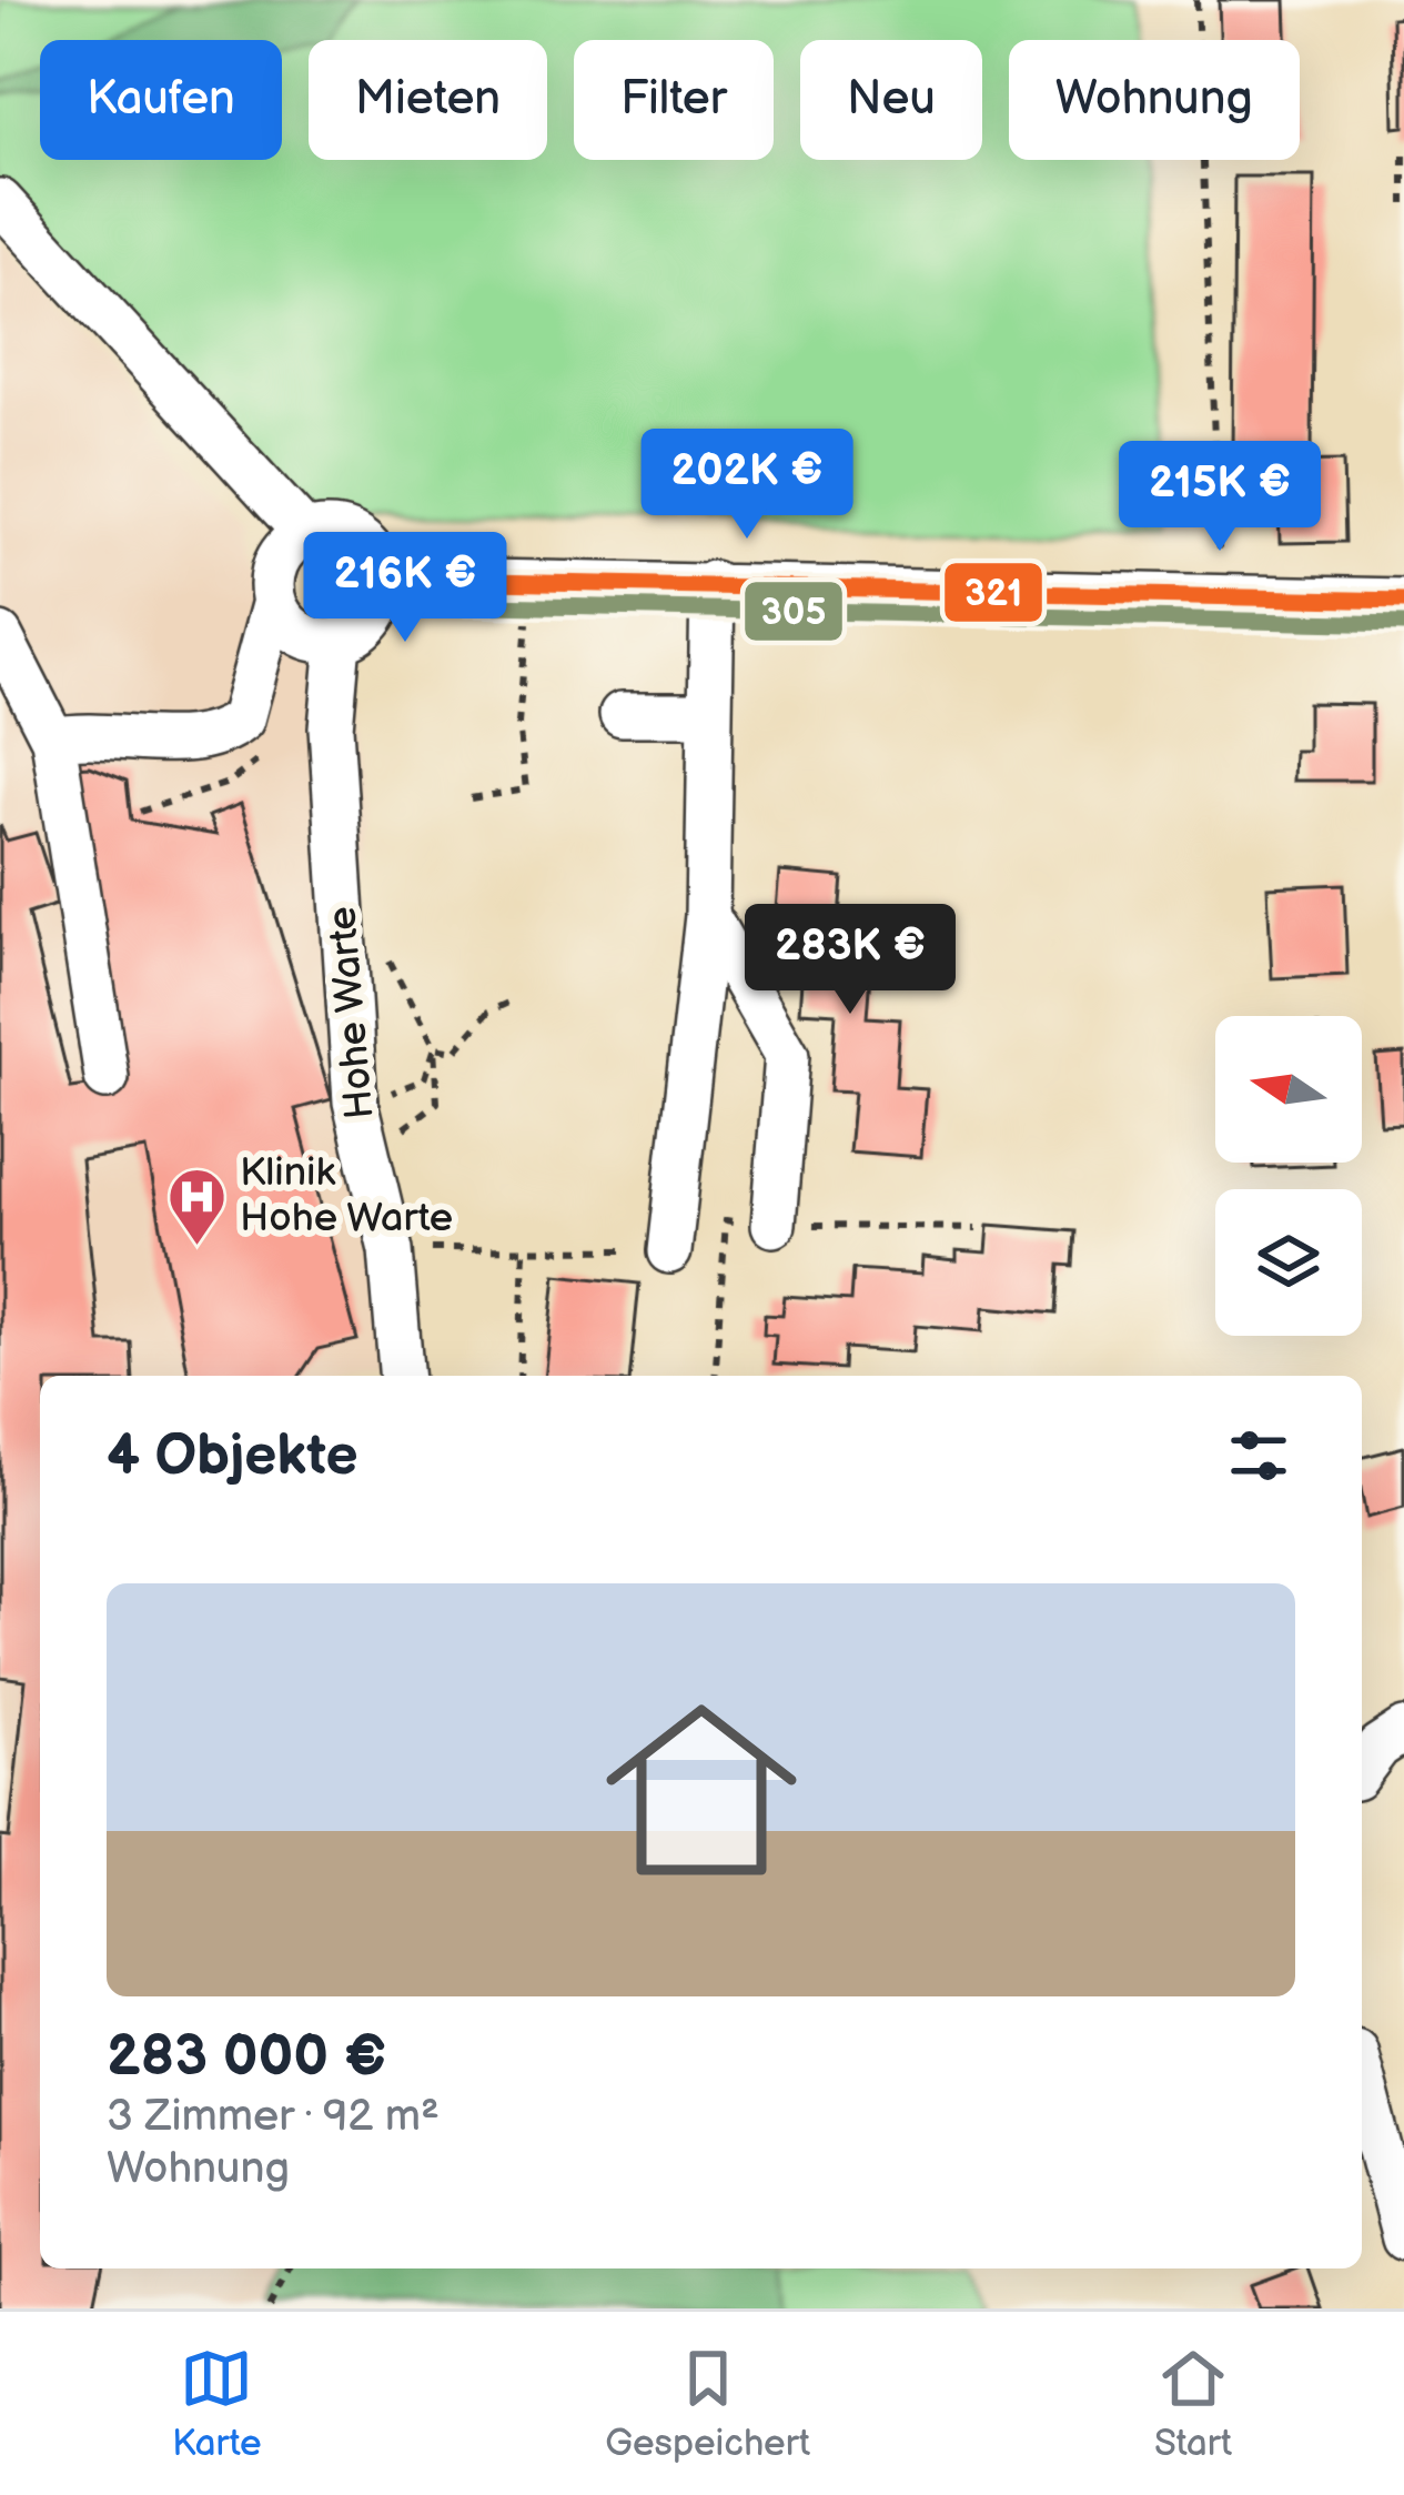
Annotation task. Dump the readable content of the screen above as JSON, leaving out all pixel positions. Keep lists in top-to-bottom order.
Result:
{
  "streets": {
    "street": ["Hohe Warte"]
  },
  "places": {
    "hospital": ["Klinik Hohe Warte"]
  },
  "lines": ["transit line 321", "transit line 305"],
  "north": "left",
  "page": {
    "chip": [
      "Kaufen",
      "Mieten",
      "Filter",
      "Neu",
      "Wohnung"
    ],
    "price": [
      "202K €",
      "215K €",
      "216K €",
      "283K €"
    ],
    "heading": "4 Objekte",
    "list": [
      {
        "name": "283 000 €",
        "note": "3 Zimmer · 92 m² · Wohnung"
      }
    ],
    "tabs": ["Karte", "Gespeichert", "Start"]
  }
}
